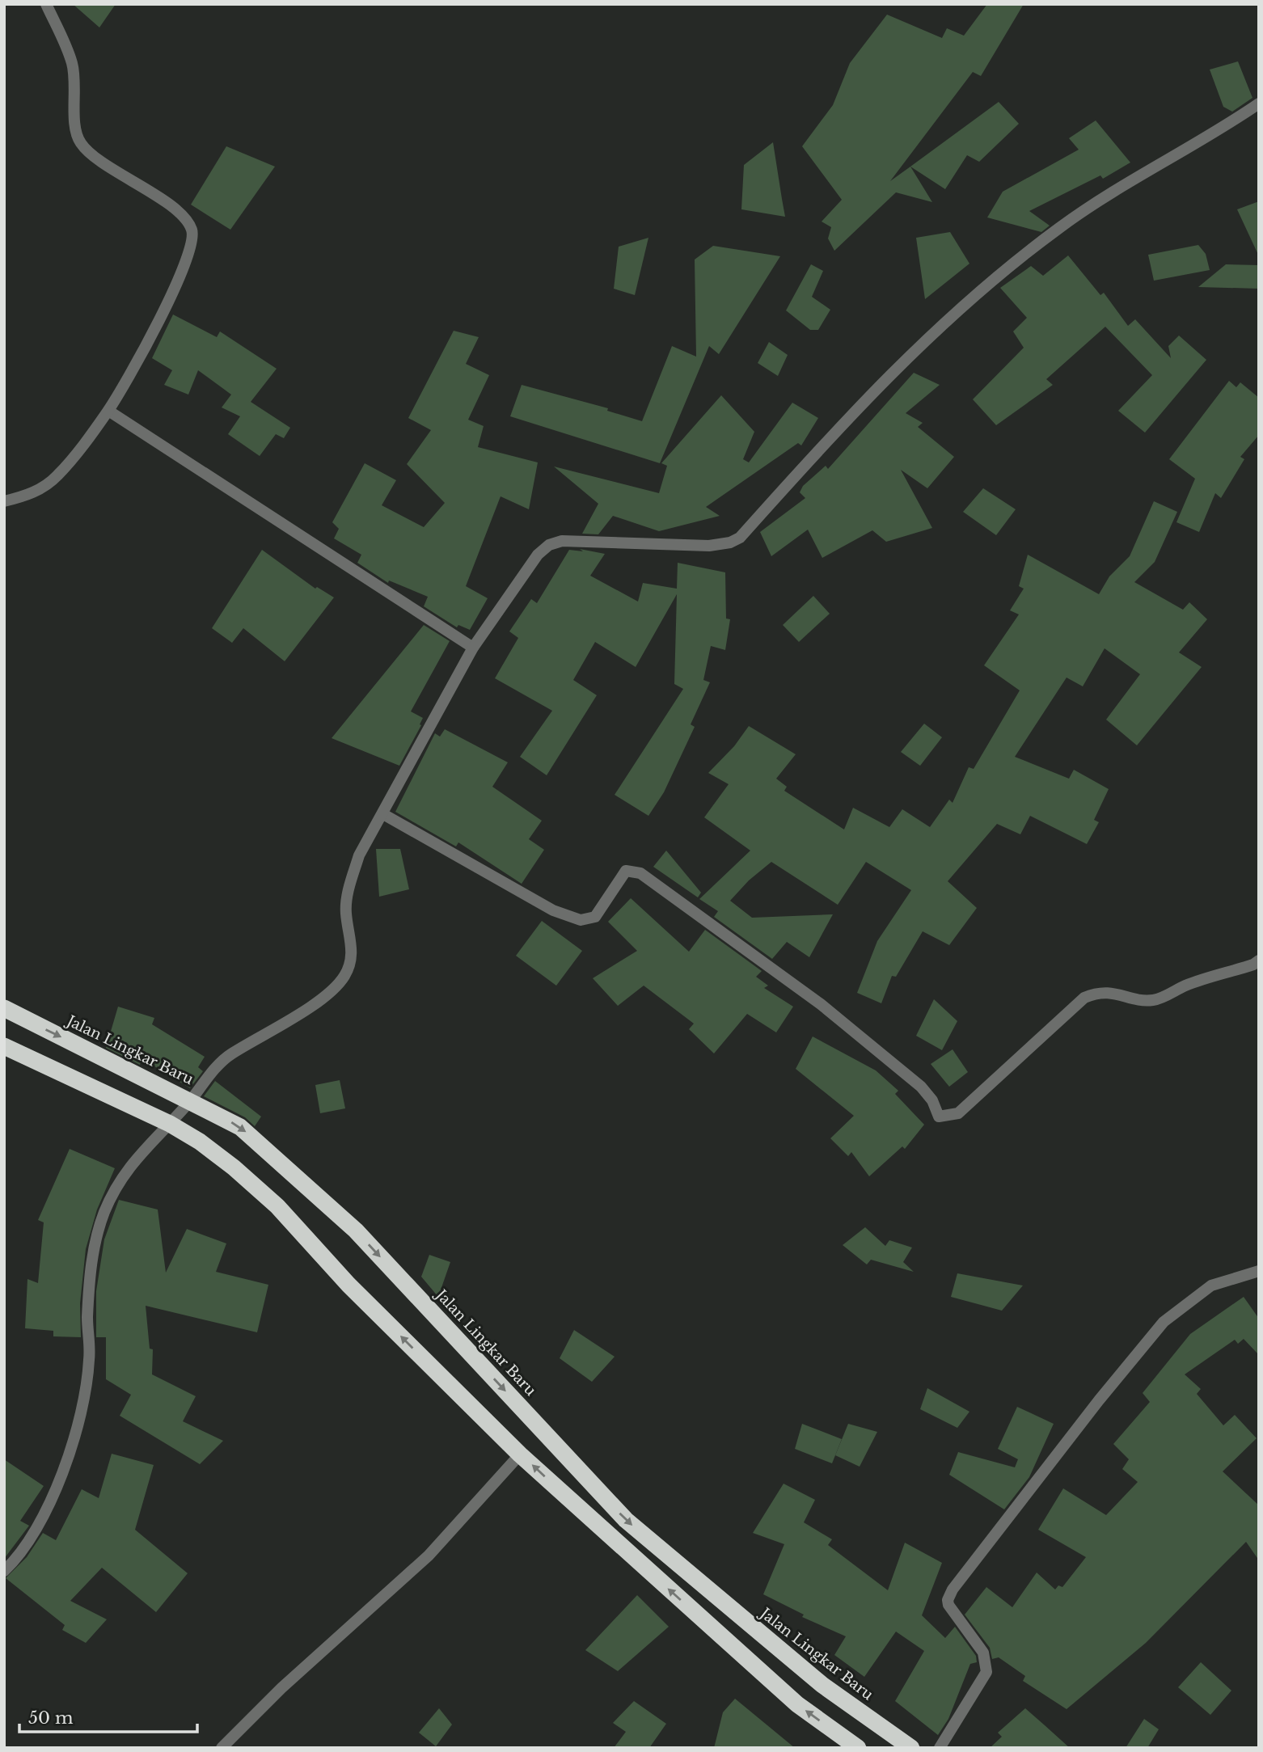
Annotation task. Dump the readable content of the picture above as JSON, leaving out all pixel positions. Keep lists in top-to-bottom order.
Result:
{
  "streets": {
    "highway": ["Jalan Lingkar Baru"]
  },
  "scale_bar": "50 m"
}
